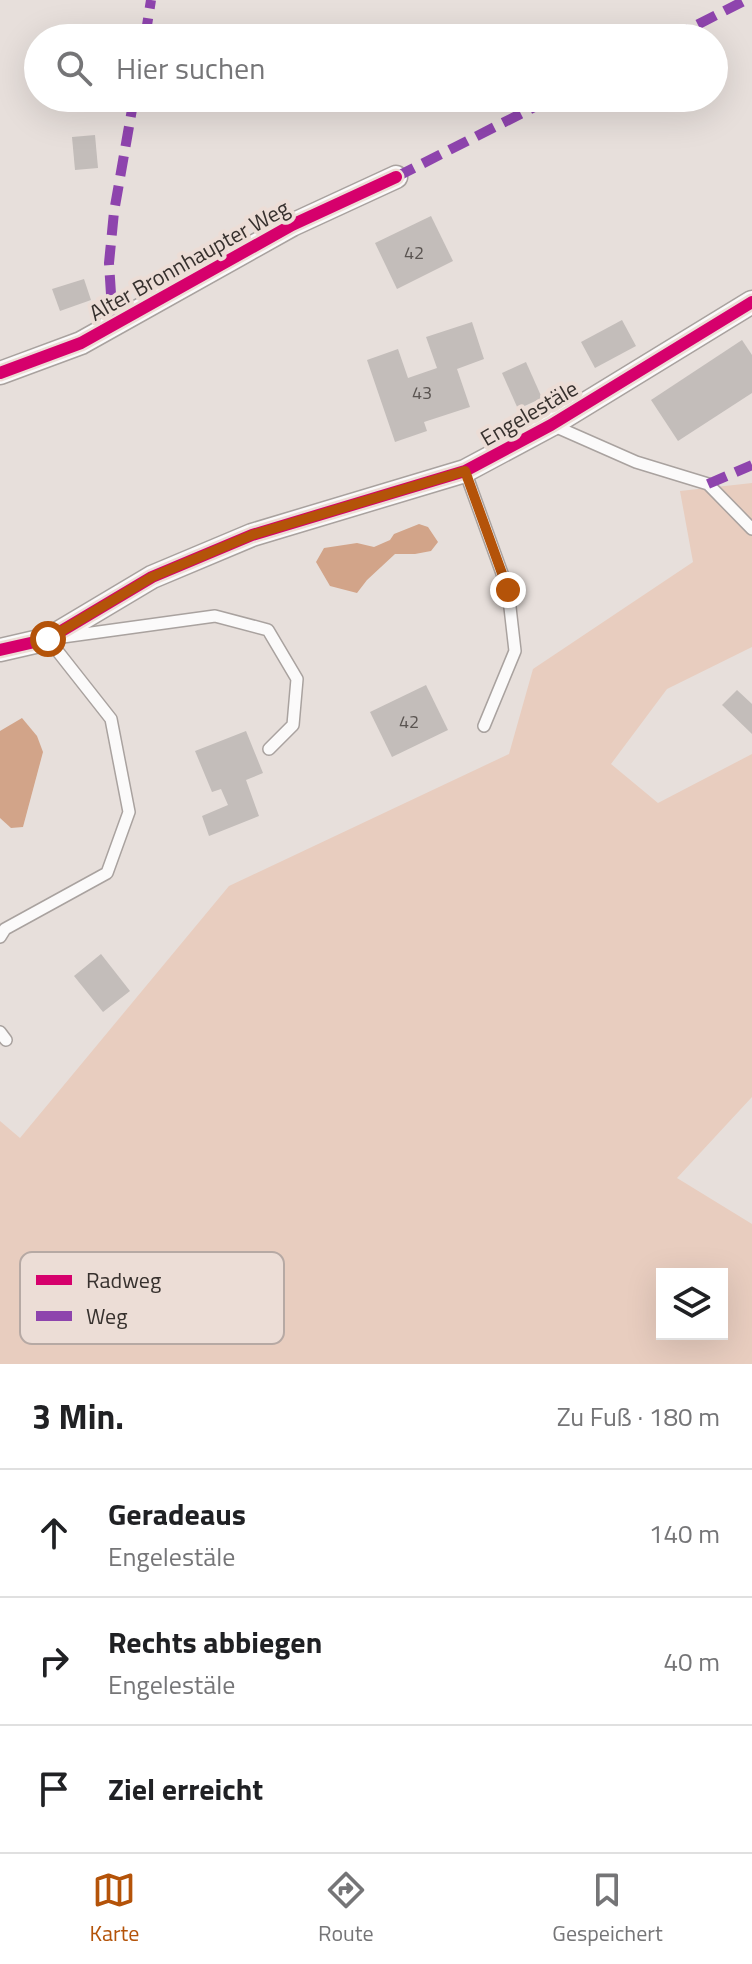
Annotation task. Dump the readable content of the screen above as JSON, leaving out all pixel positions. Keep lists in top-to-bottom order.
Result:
{
  "streets": {
    "street": ["Alter Bronnhaupter Weg", "Engelestäle"]
  },
  "house_numbers": ["42", "43", "42"],
  "legend": ["Radweg", "Weg"],
  "page": {
    "search": "Hier suchen",
    "heading": ["3 Min.", "Zu Fuß · 180 m"],
    "list": [
      ["Geradeaus", "Engelestäle", "140 m"],
      ["Rechts abbiegen", "Engelestäle", "40 m"],
      "Ziel erreicht"
    ],
    "nav": ["Karte", "Route", "Gespeichert"]
  }
}
